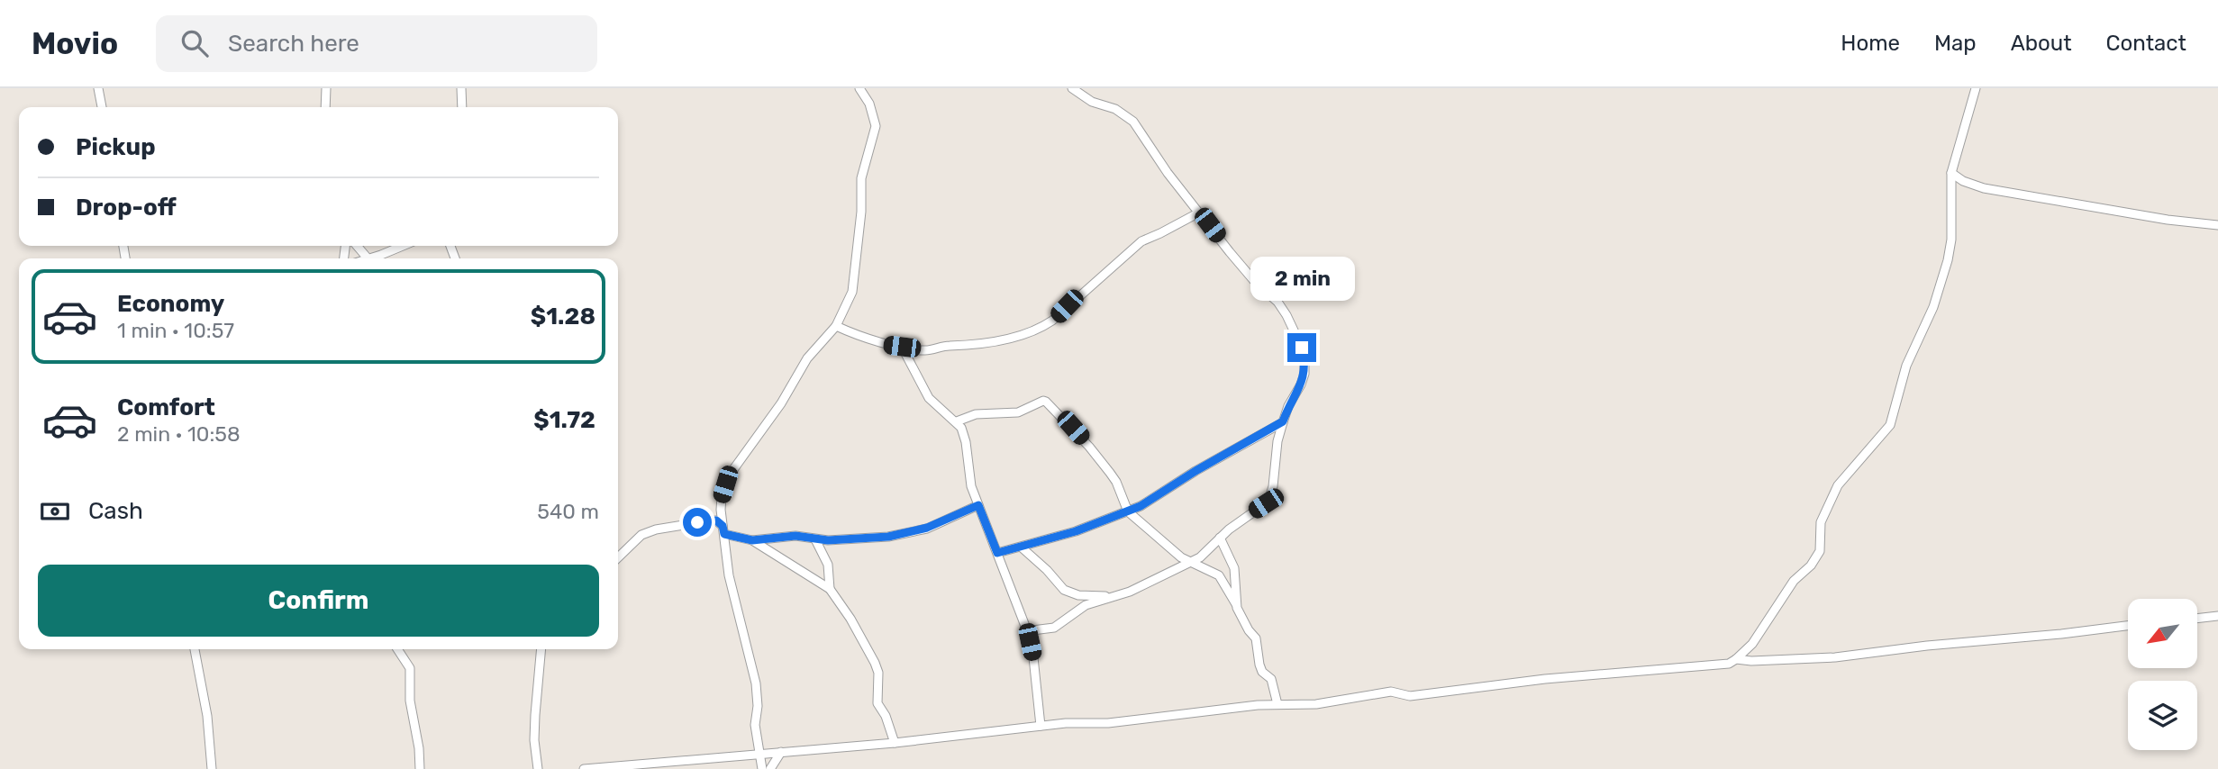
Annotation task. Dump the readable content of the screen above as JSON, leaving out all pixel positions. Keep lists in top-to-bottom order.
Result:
{
  "north": "bottom left",
  "page": {
    "header": "Movio",
    "search": "Search here",
    "nav": [
      "Home",
      "Map",
      "About",
      "Contact"
    ],
    "banner": ["Pickup", "Drop-off"],
    "bubble": "2 min",
    "list": [
      {
        "name": "Economy",
        "note": "1 min · 10:57",
        "value": "$1.28"
      },
      {
        "name": "Comfort",
        "note": "2 min · 10:58",
        "value": "$1.72"
      }
    ],
    "pay": ["Cash", "540 m"],
    "buttons": "Confirm"
  }
}
